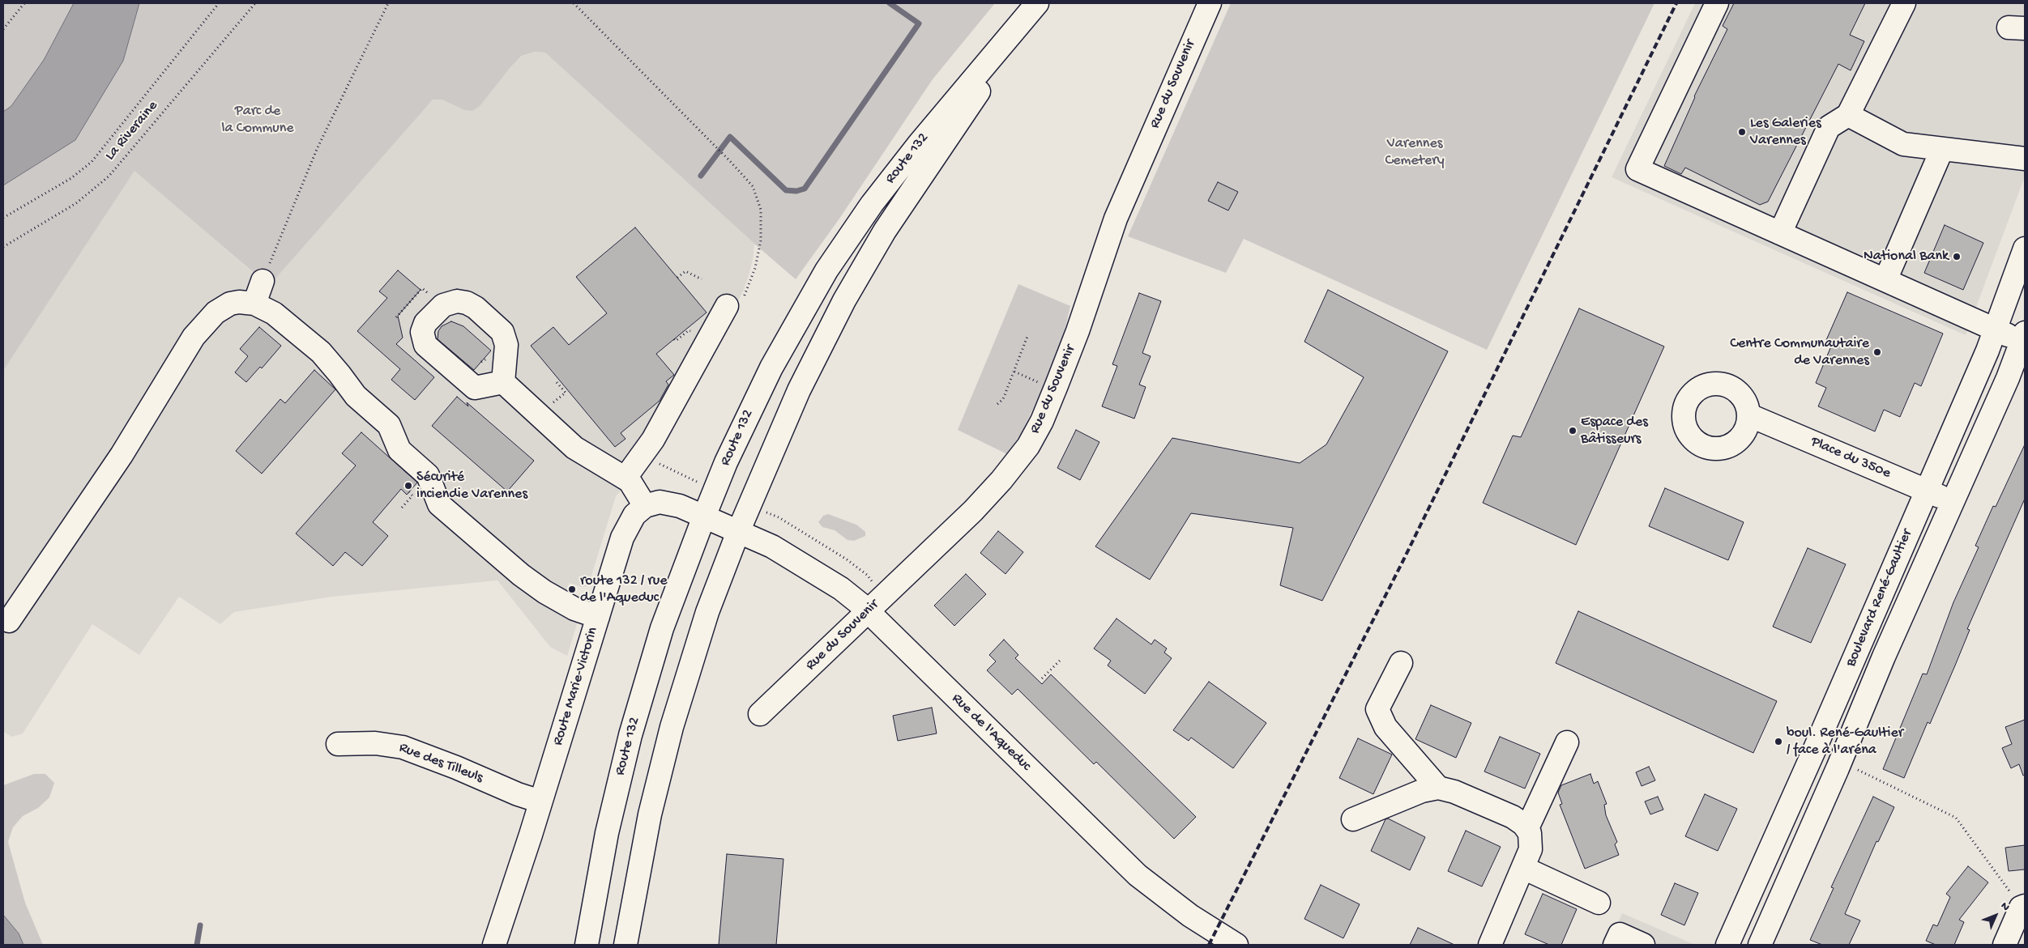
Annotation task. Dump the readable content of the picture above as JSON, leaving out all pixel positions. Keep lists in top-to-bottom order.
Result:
{
  "streets": {
    "main road": [
      "Rue du Souvenir",
      "Route 132",
      "Place du 350e",
      "Boulevard René-Gaultier",
      "Route Marie-Victorin",
      "Rue de l'Aqueduc",
      "Rue des Tilleuls"
    ],
    "path": ["La Riveraine"]
  },
  "crossings": [
    ["Rue du Souvenir", "Rue de l'Aqueduc"],
    ["Route 132", "Rue de l'Aqueduc"],
    ["Place du 350e", "Boulevard René-Gaultier"],
    ["Route Marie-Victorin", "Rue des Tilleuls"]
  ],
  "parks": ["Parc de la Commune", "Varennes Cemetery"],
  "places": [
    "Les Galeries Varennes",
    "National Bank",
    "Centre Communautaire de Varennes",
    "Espace des Bâtisseurs",
    "Sécurité inciendie Varennes",
    "route 132 / rue de l'Aqueduc",
    "boul. René-Gaultier / face à l'aréna"
  ],
  "north": "top right"
}
